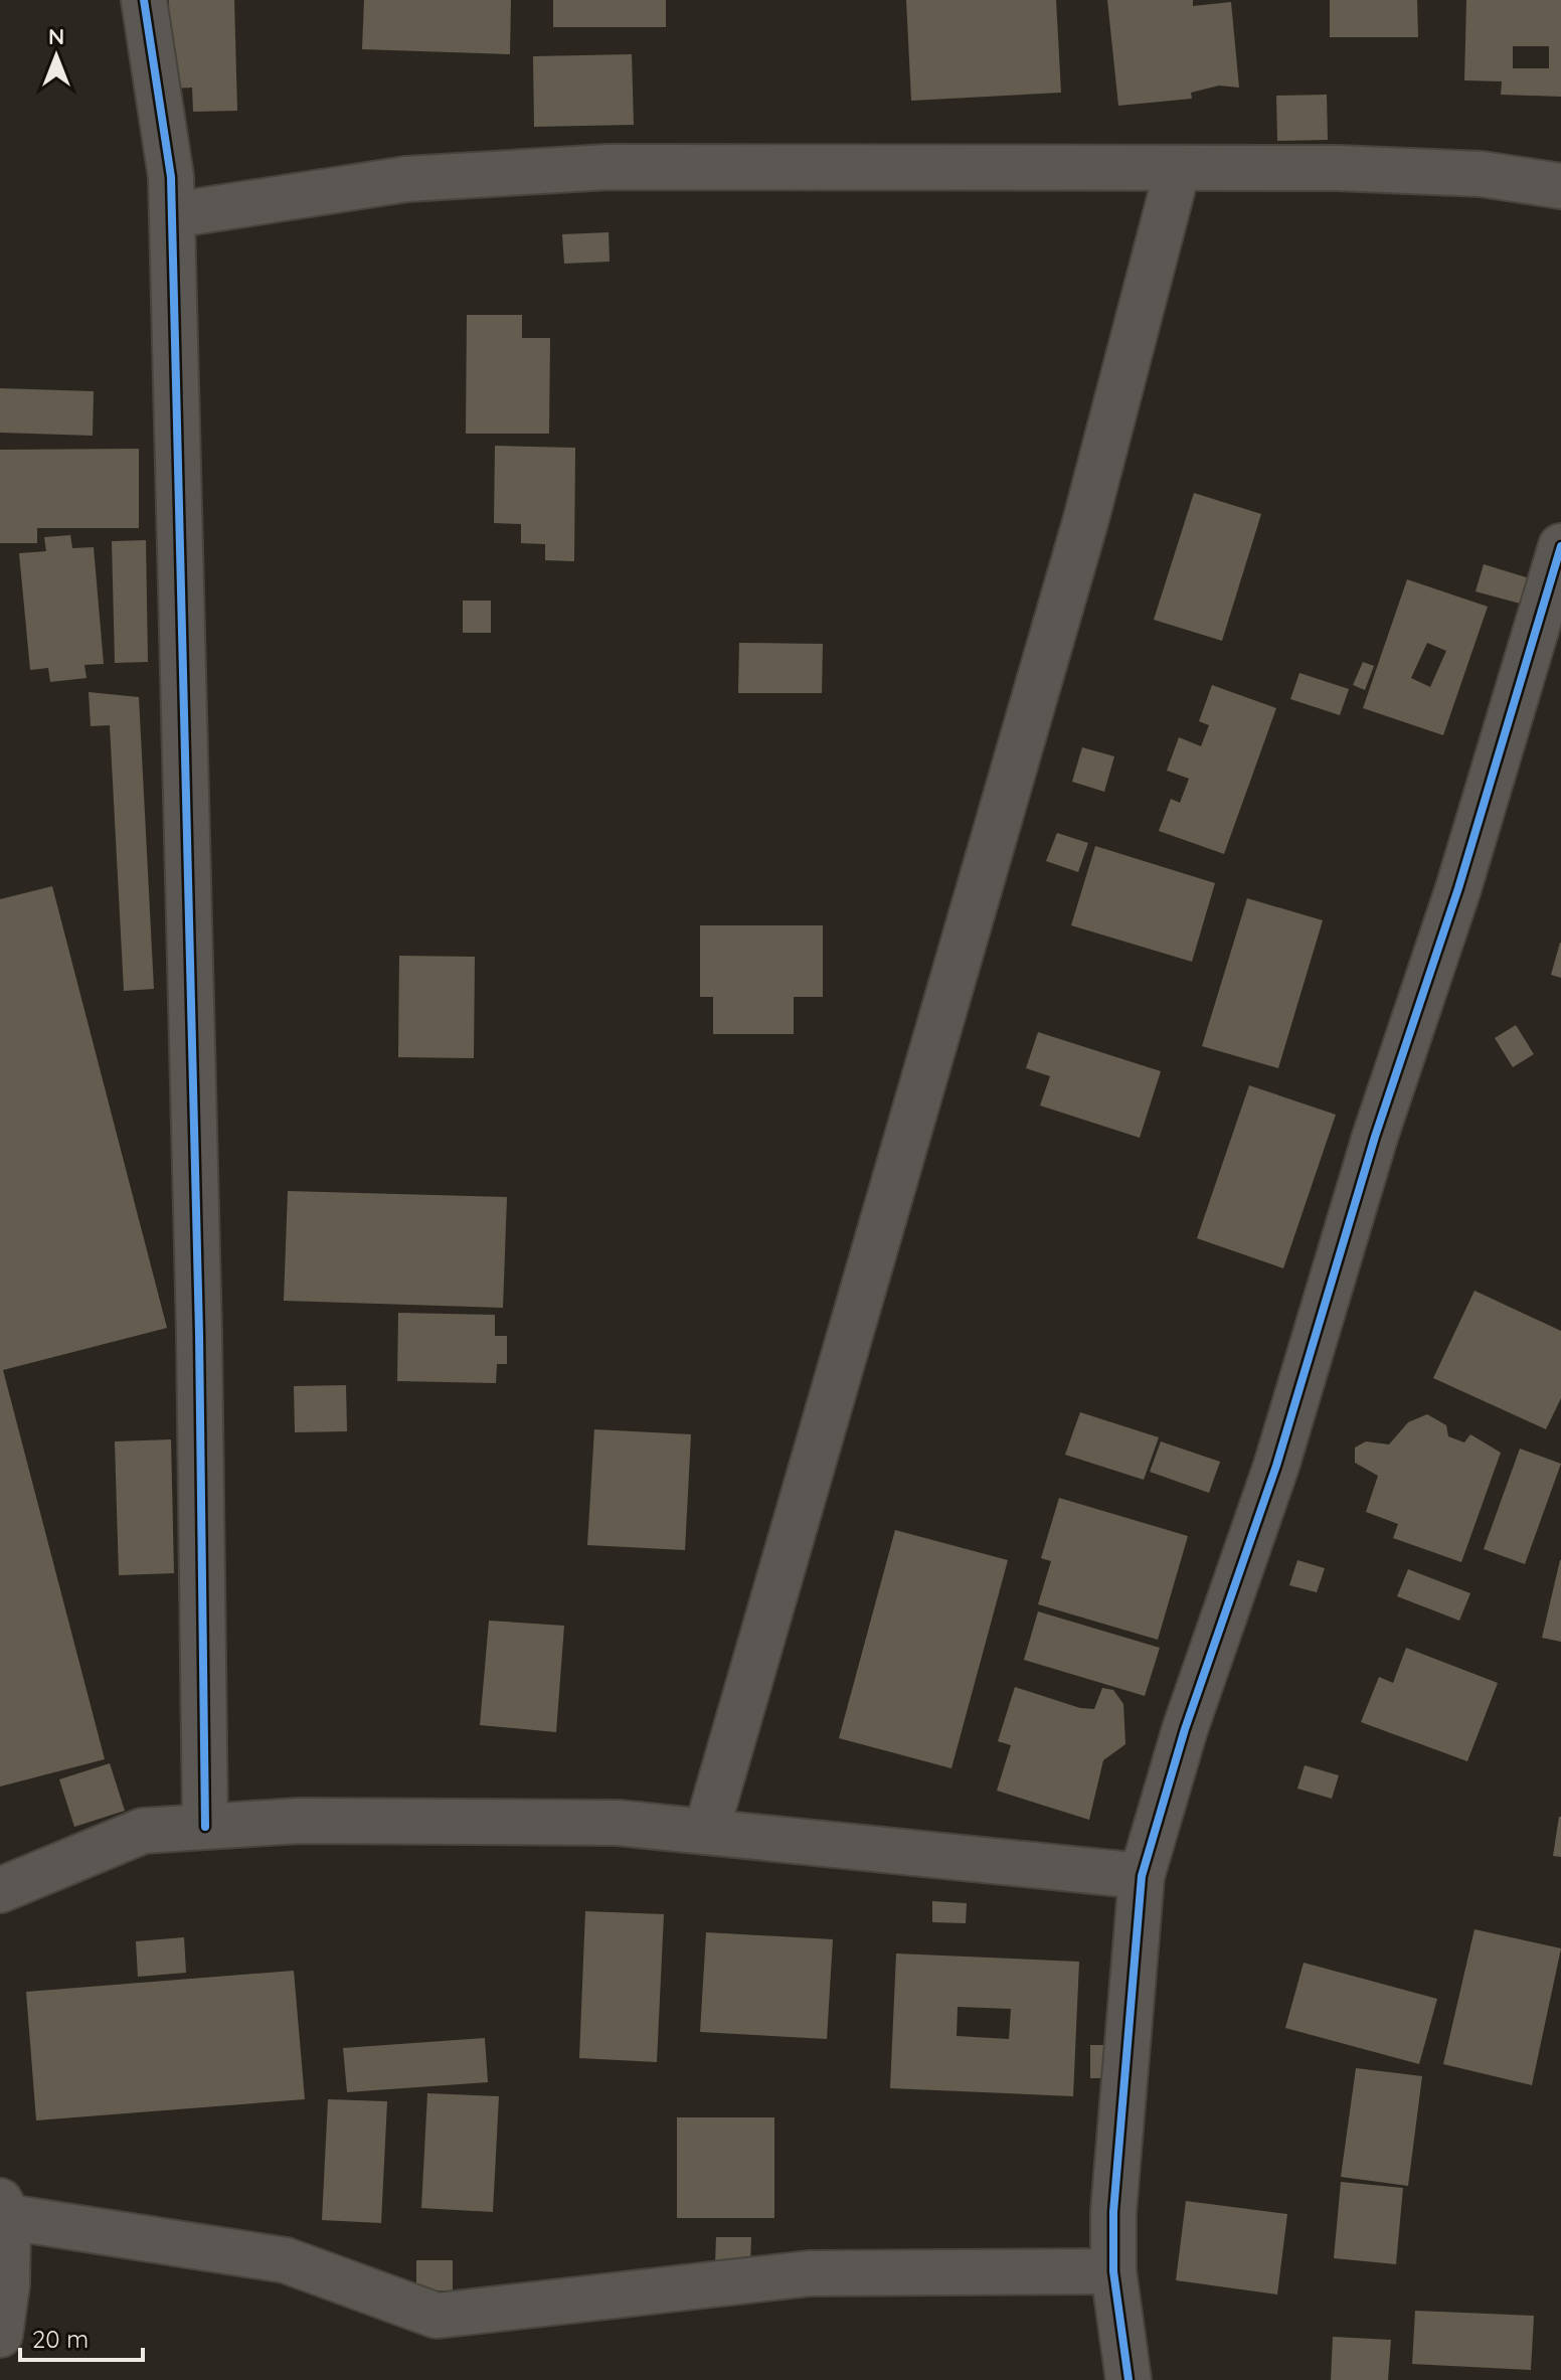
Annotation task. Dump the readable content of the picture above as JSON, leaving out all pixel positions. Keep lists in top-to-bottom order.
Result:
{
  "scale_bar": "20 m",
  "north": "top"
}
